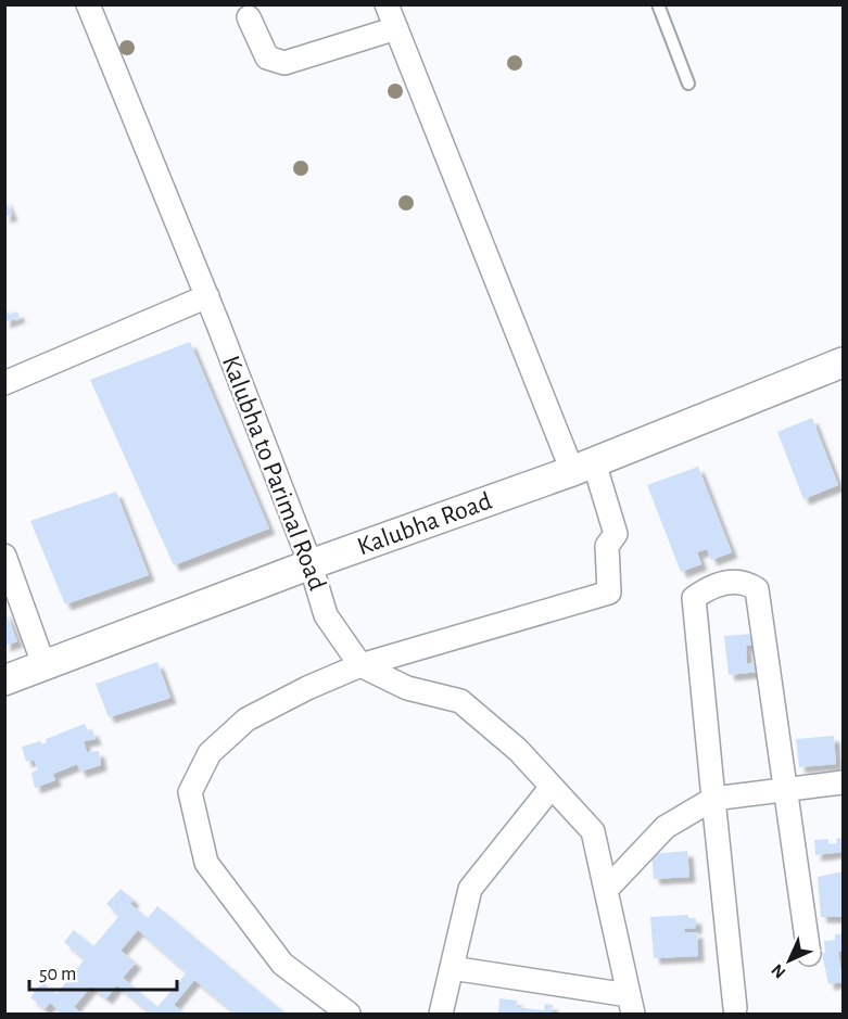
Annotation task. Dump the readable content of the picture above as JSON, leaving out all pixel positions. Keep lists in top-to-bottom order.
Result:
{
  "streets": {
    "street": ["Kalubha to Parimal Road", "Kalubha Road"]
  },
  "crossings": [
    ["Kalubha to Parimal Road", "Kalubha Road"]
  ],
  "scale_bar": "50 m",
  "north": "bottom left"
}
